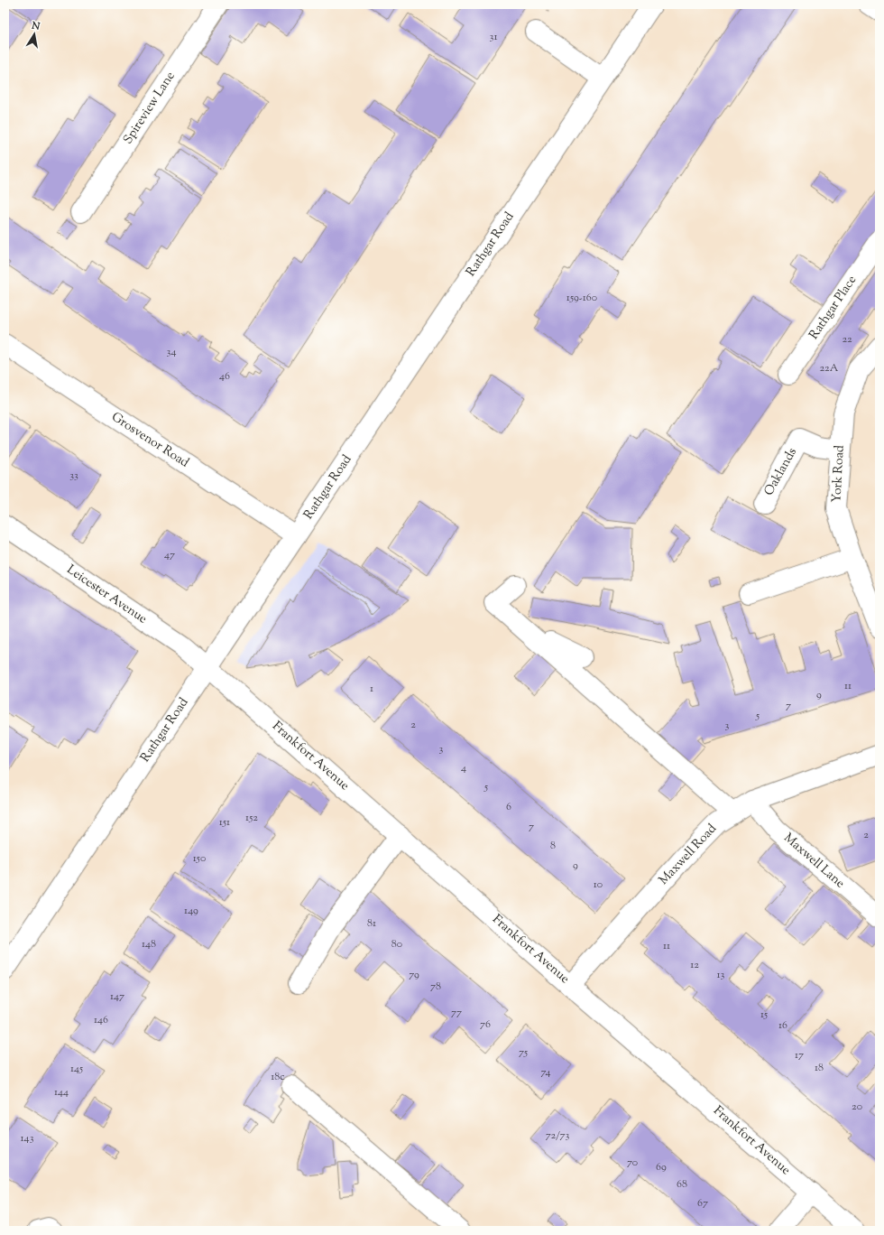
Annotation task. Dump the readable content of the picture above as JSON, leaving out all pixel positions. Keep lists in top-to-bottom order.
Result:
{
  "streets": {
    "street": [
      "Spireview Lane",
      "Rathgar Road",
      "Rathgar Place",
      "Grosvenor Road",
      "Oaklands",
      "York Road",
      "Leicester Avenue",
      "Frankfort Avenue",
      "Maxwell Road",
      "Maxwell Lane"
    ]
  },
  "crossings": [
    ["Rathgar Road", "Grosvenor Road"],
    ["Rathgar Road", "Leicester Avenue"],
    ["Rathgar Road", "Frankfort Avenue"],
    ["Oaklands", "York Road"],
    ["Leicester Avenue", "Frankfort Avenue"],
    ["Frankfort Avenue", "Maxwell Road"],
    ["Maxwell Road", "Maxwell Lane"]
  ],
  "house_numbers": [
    "31",
    "159-160",
    "22",
    "34",
    "22A",
    "46",
    "33",
    "47",
    "11",
    "1",
    "9",
    "7",
    "5",
    "2",
    "3",
    "3",
    "4",
    "5",
    "6",
    "152",
    "151",
    "7",
    "2",
    "8",
    "150",
    "9",
    "10",
    "149",
    "81",
    "148",
    "80",
    "11",
    "12",
    "79",
    "13",
    "78",
    "147",
    "77",
    "15",
    "146",
    "76",
    "16",
    "75",
    "17",
    "18",
    "145",
    "74",
    "18c",
    "144",
    "20",
    "72/73",
    "143",
    "70",
    "69",
    "68",
    "67"
  ],
  "north": "top"
}
